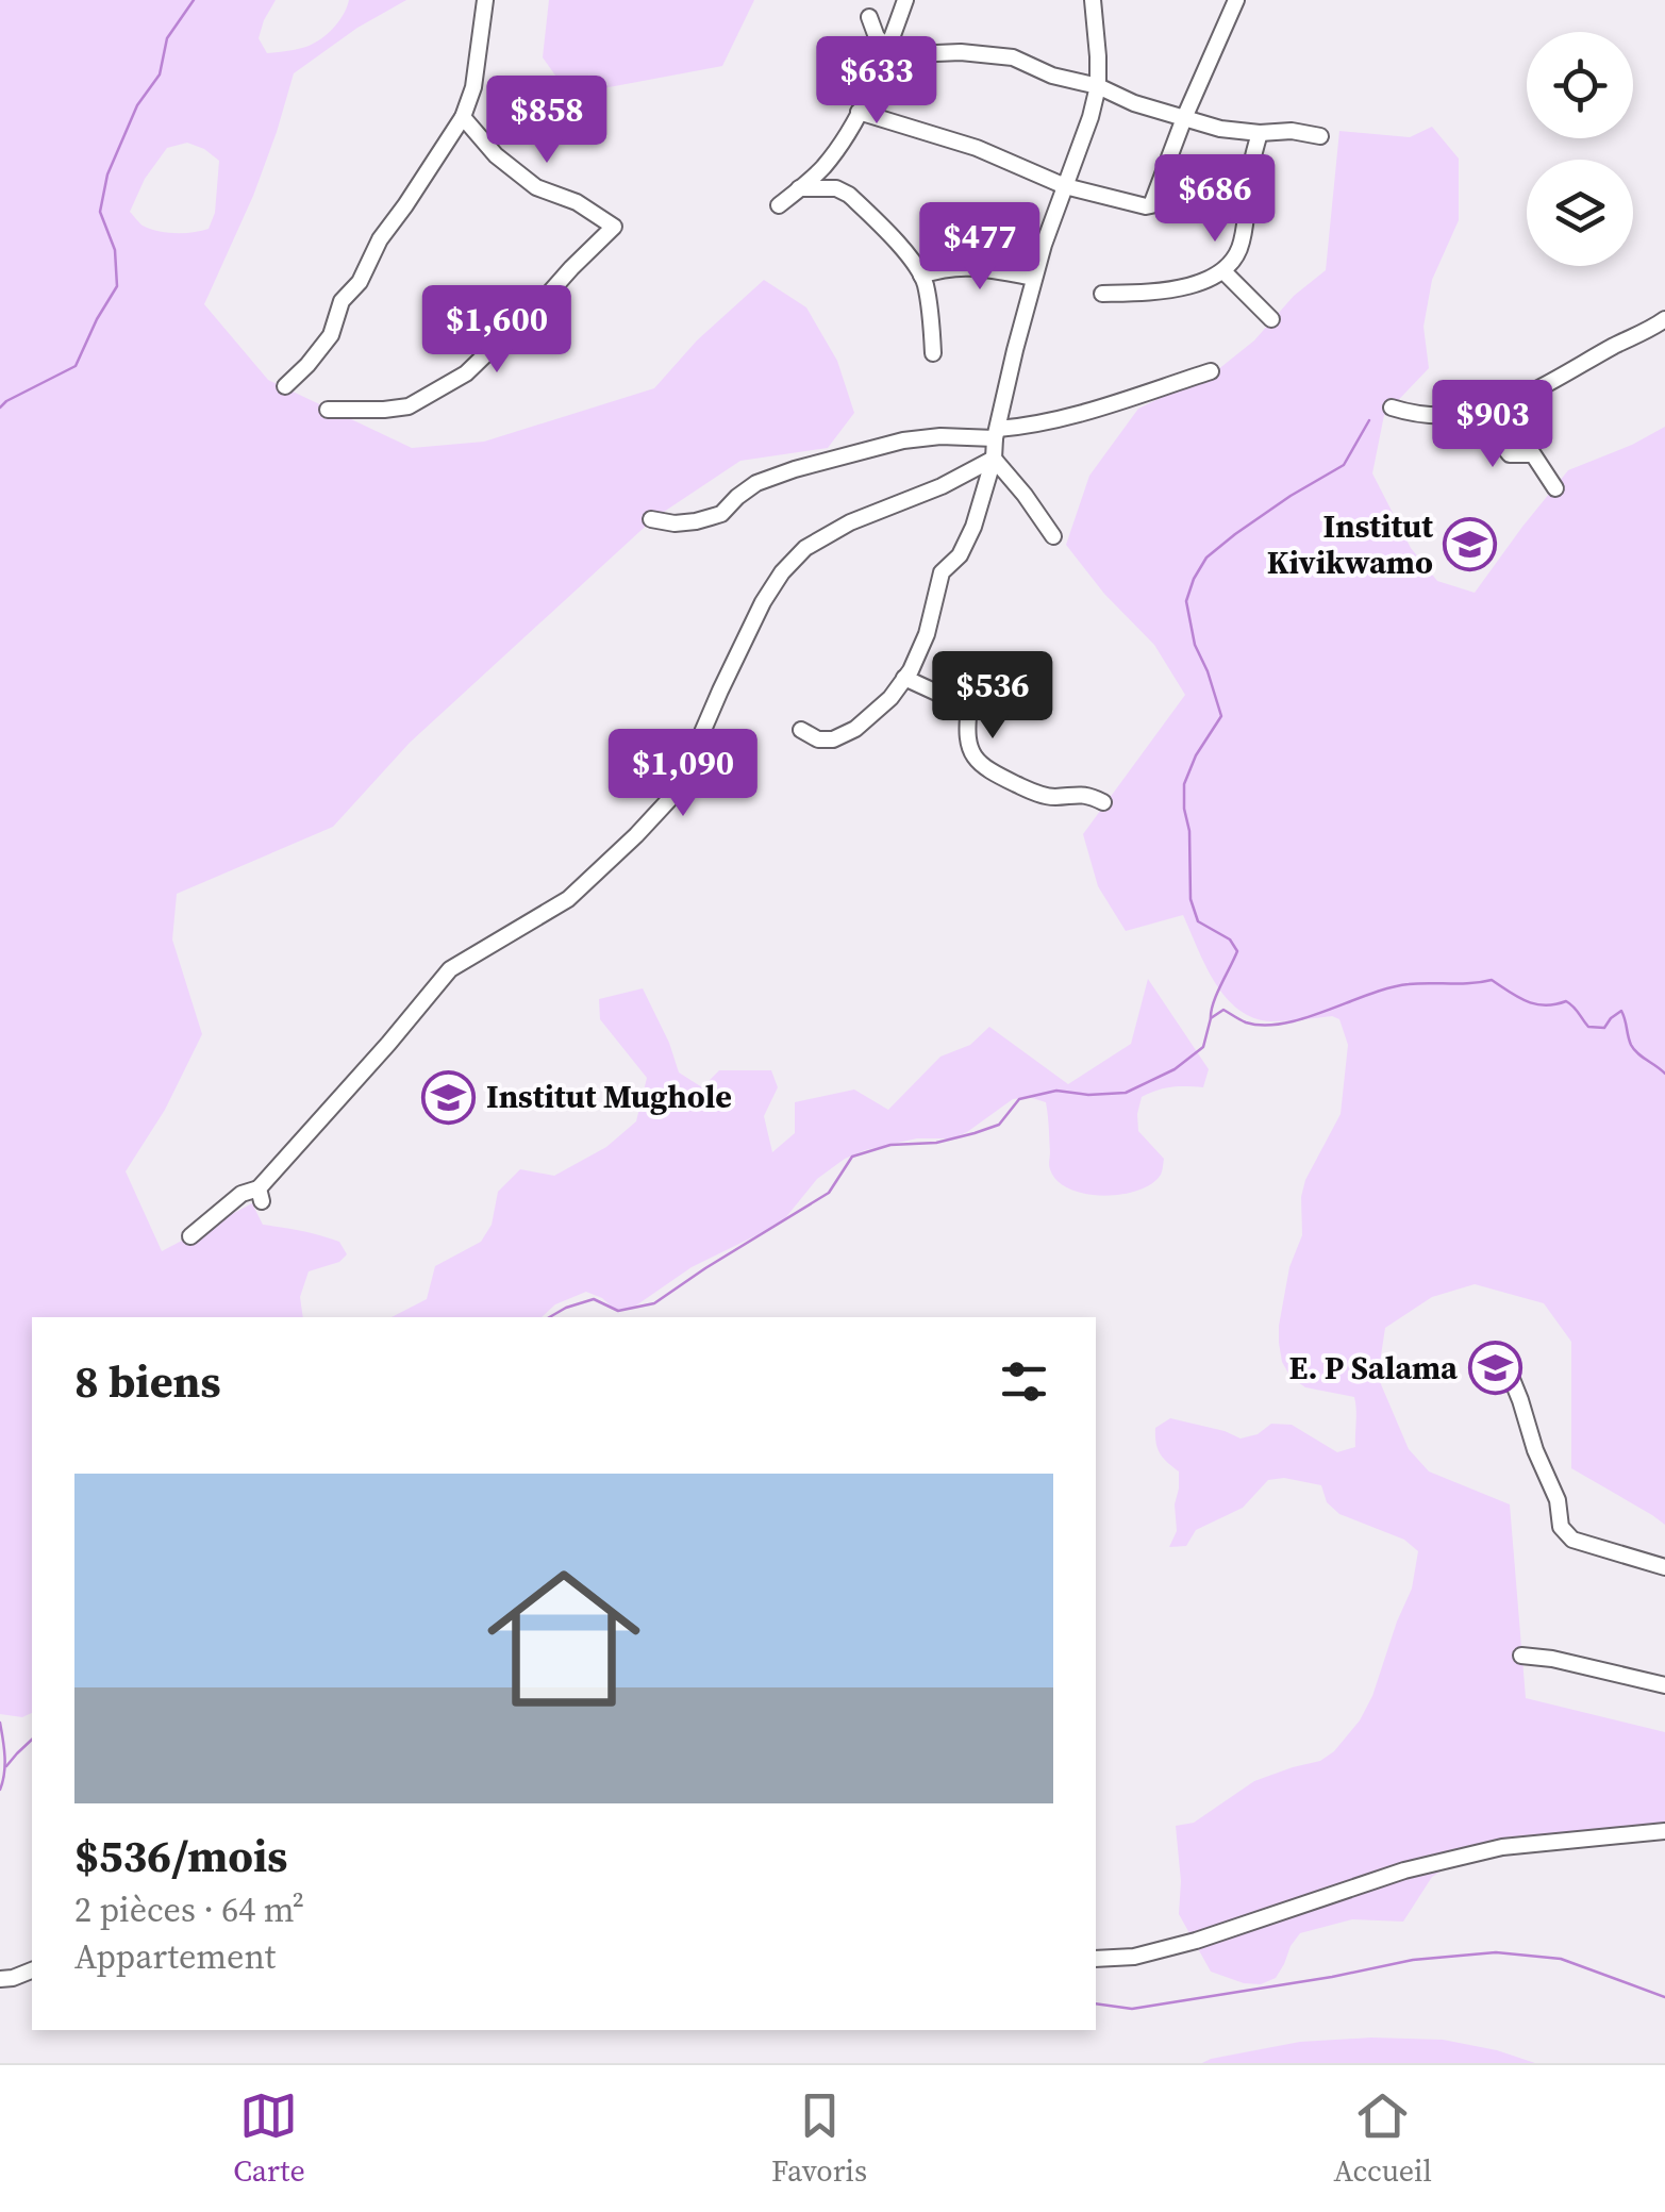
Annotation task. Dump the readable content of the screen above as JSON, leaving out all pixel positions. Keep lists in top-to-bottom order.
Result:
{
  "places": {
    "school or university": ["Institut Kivikwamo", "Institut Mughole", "E. P Salama"]
  },
  "page": {
    "price": [
      "$633",
      "$858",
      "$686",
      "$477",
      "$1,600",
      "$903",
      "$536",
      "$1,090"
    ],
    "heading": "8 biens",
    "list": [
      {
        "name": "$536/mois",
        "note": "2 pièces · 64 m² · Appartement"
      }
    ],
    "tabs": ["Carte", "Favoris", "Accueil"]
  }
}
